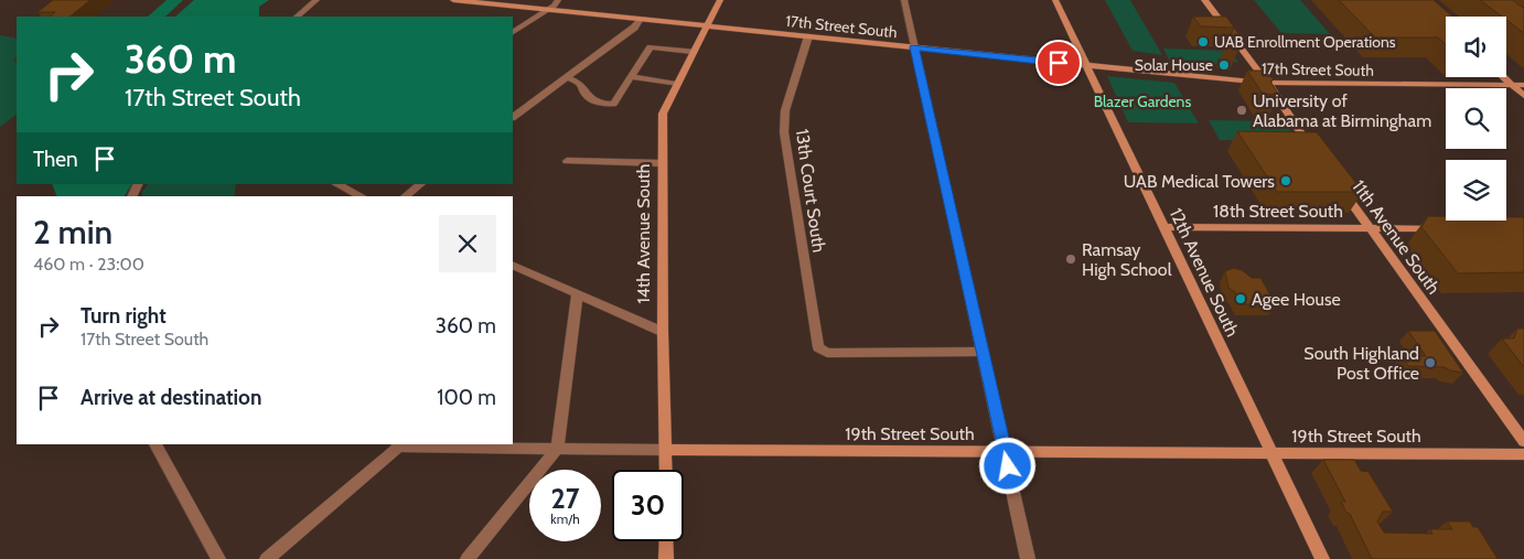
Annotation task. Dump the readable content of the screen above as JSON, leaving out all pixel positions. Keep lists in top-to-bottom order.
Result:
{
  "streets": {
    "street": [
      "17th Street South",
      "13th Court South",
      "18th Street South",
      "14th Avenue South",
      "11th Avenue South",
      "12th Avenue South",
      "19th Street South"
    ]
  },
  "crossings": [
    ["17th Street South", "13th Court South"],
    ["17th Street South", "14th Avenue South"],
    ["17th Street South", "12th Avenue South"],
    ["18th Street South", "11th Avenue South"],
    ["18th Street South", "12th Avenue South"],
    ["14th Avenue South", "19th Street South"],
    ["12th Avenue South", "19th Street South"]
  ],
  "parks": ["Blazer Gardens"],
  "places": [
    "UAB Enrollment Operations",
    "Solar House",
    "University of Alabama at Birmingham",
    "UAB Medical Towers",
    "Ramsay High School",
    "Agee House",
    "South Highland Post Office"
  ],
  "page": {
    "turn": ["360 m", "17th Street South"],
    "then": "Then",
    "heading": ["2 min", "460 m · 23:00"],
    "list": [
      {
        "name": "Turn right",
        "note": "17th Street South",
        "value": "360 m"
      },
      {
        "name": "Arrive at destination",
        "value": "100 m"
      }
    ],
    "speed": "27 km/h",
    "limit": "30"
  }
}
